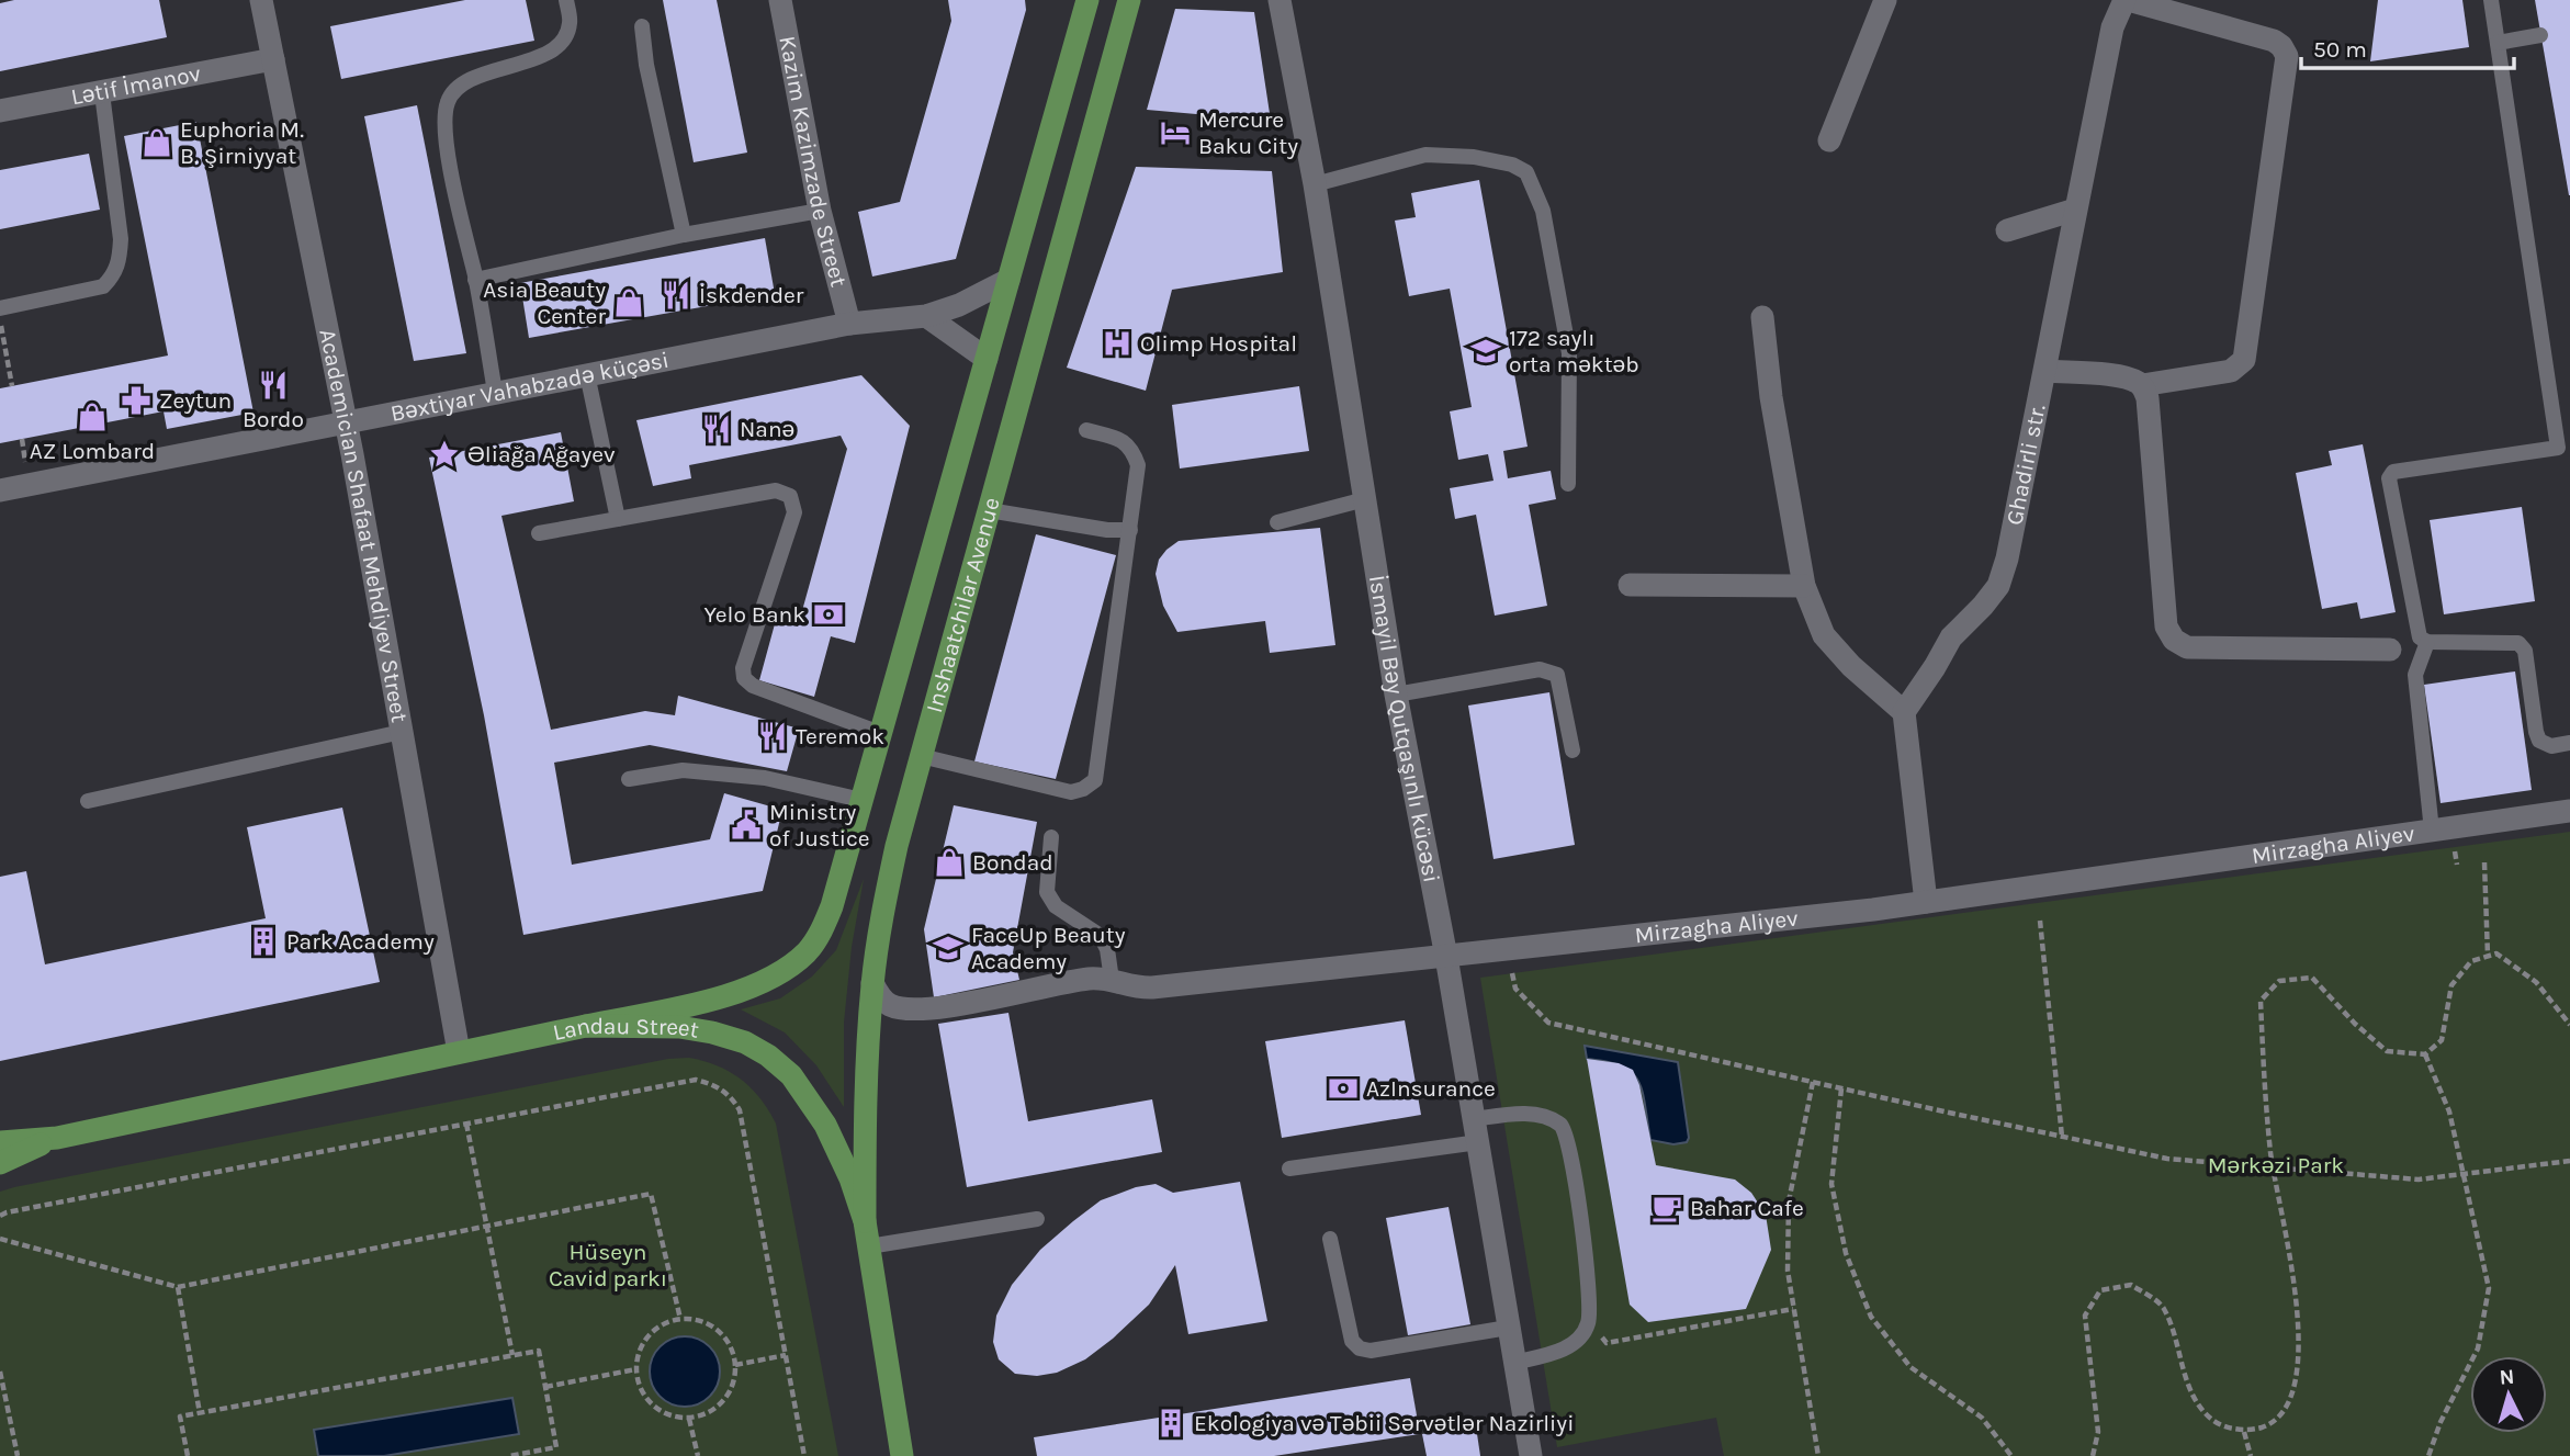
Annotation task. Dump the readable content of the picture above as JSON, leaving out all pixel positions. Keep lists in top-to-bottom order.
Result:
{
  "streets": {
    "main road": ["Inshaatchilar Avenue", "Landau Street"],
    "street": [
      "Lətif İmanov",
      "Kazim Kazimzade Street",
      "Bəxtiyar Vahabzadə küçəsi",
      "Ghadirli str.",
      "Academician Shafaat Mehdiyev Street",
      "İsmayil Bəy Qutqaşınlı kücəsi",
      "Mirzagha Aliyev"
    ]
  },
  "crossings": [
    ["Lətif İmanov", "Academician Shafaat Mehdiyev Street"],
    ["Kazim Kazimzade Street", "Bəxtiyar Vahabzadə küçəsi"],
    ["Bəxtiyar Vahabzadə küçəsi", "Academician Shafaat Mehdiyev Street"],
    ["Bəxtiyar Vahabzadə küçəsi", "Inshaatchilar Avenue"],
    ["Academician Shafaat Mehdiyev Street", "Landau Street"],
    ["Inshaatchilar Avenue", "Mirzagha Aliyev"],
    ["Inshaatchilar Avenue", "Landau Street"],
    ["İsmayil Bəy Qutqaşınlı kücəsi", "Mirzagha Aliyev"]
  ],
  "parks": ["Mərkəzi Park", "Hüseyn Cavid parkı"],
  "places": {
    "hotel": ["Mercure Baku City"],
    "shop": [
      "Euphoria M. B. Şirniyyat",
      "Asia Beauty Center",
      "AZ Lombard",
      "Bondad"
    ],
    "restaurant": [
      "İskdender",
      "Bordo",
      "Nanə",
      "Teremok"
    ],
    "hospital": ["Olimp Hospital"],
    "school or university": ["172 saylı orta məktəb", "FaceUp Beauty Academy"],
    "pharmacy": ["Zeytun"],
    "place": ["Əliağa Ağayev"],
    "bank": ["Yelo Bank", "AzInsurance"],
    "public building": ["Ministry of Justice"],
    "building": ["Park Academy", "Ekologiya və Təbii Sərvətlər Nazirliyi"],
    "cafe": ["Bahar Cafe"]
  },
  "scale_bar": "50 m",
  "north": "top"
}
